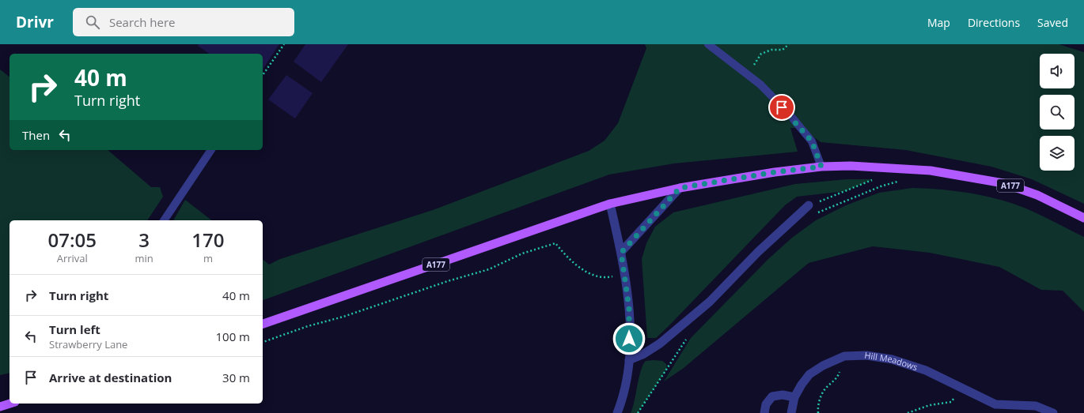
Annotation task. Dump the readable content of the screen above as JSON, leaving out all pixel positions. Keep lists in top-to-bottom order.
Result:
{
  "streets": {
    "main road": ["A177"],
    "street": ["Hill Meadows"]
  },
  "page": {
    "header": "Drivr",
    "search": "Search here",
    "nav": ["Map", "Directions", "Saved"],
    "turn": ["40 m", "Turn right"],
    "then": "Then",
    "eta": [
      "07:05",
      "Arrival",
      "3",
      "min",
      "170",
      "m"
    ],
    "list": [
      {
        "name": "Turn right",
        "value": "40 m"
      },
      {
        "name": "Turn left",
        "note": "Strawberry Lane",
        "value": "100 m"
      },
      {
        "name": "Arrive at destination",
        "value": "30 m"
      }
    ]
  }
}
